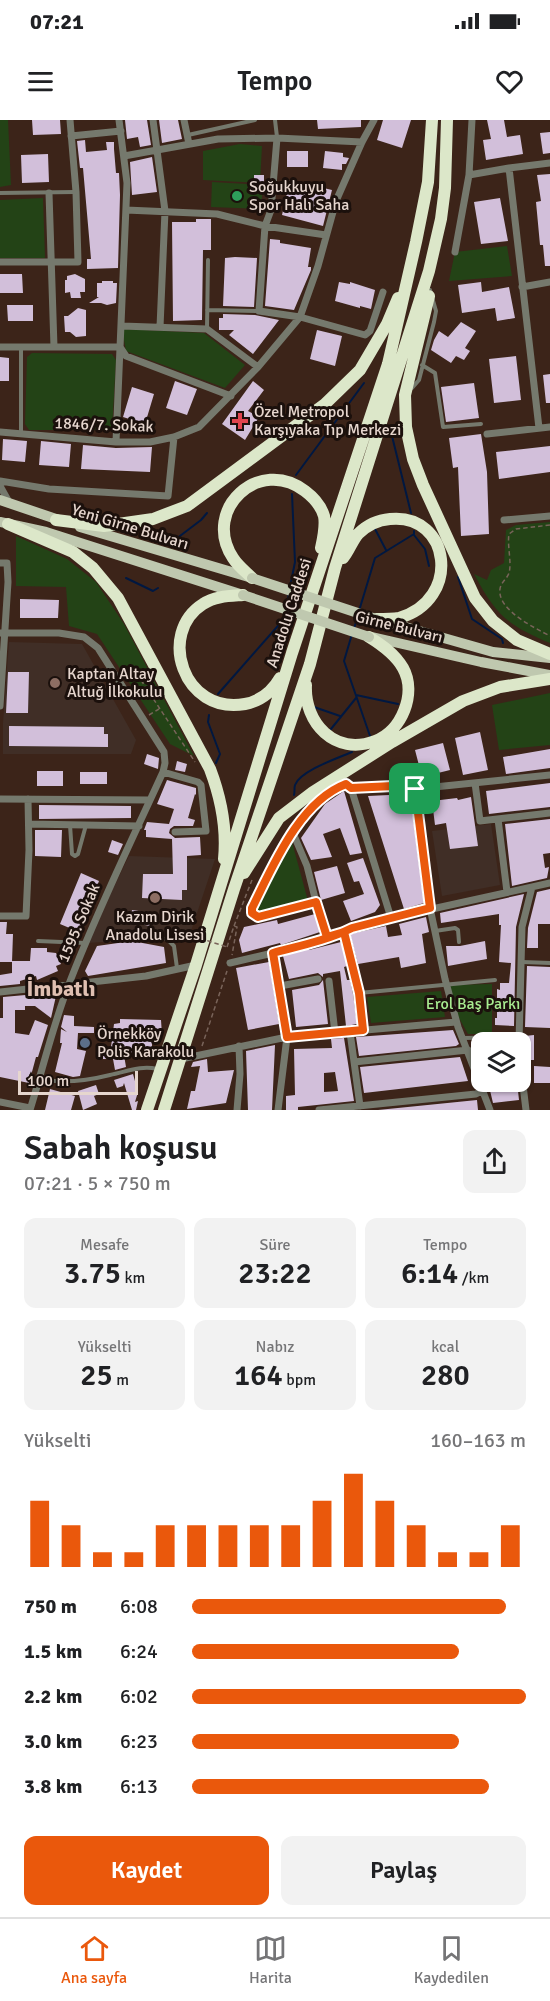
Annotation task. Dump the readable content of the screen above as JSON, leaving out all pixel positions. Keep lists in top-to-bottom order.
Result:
{
  "streets": {
    "highway": ["Anadolu Caddesi"],
    "main road": ["Yeni Girne Bulvarı", "Girne Bulvarı"],
    "street": ["1846/7. Sokak", "1595. Sokak"]
  },
  "crossings": [
    ["Yeni Girne Bulvarı", "Girne Bulvarı"]
  ],
  "districts": ["İmbatlı"],
  "parks": ["Erol Baş Parkı"],
  "places": {
    "other": [
      "Soğukkuyu Spor Halı Saha",
      "Kaptan Altay Altuğ İlkokulu",
      "Kazım Dirik Anadolu Lisesi",
      "Örnekköy Polis Karakolu"
    ],
    "health": ["Özel Metropol Karşıyaka Tıp Merkezi"]
  },
  "scale_bar": "100 m",
  "page": {
    "status": "07:21",
    "header": "Tempo",
    "scale": "100 m",
    "heading": ["Sabah koşusu", "07:21 · 5 × 750 m"],
    "stats": [
      ["Mesafe", "3.75 km"],
      ["Süre", "23:22"],
      ["Tempo", "6:14 /km"],
      ["Yükselti", "25 m"],
      ["Nabız", "164 bpm"],
      ["kcal", "280"]
    ],
    "chart": ["Yükselti", "160–163 m"],
    "list": [
      {
        "name": "750 m",
        "note": "6:08"
      },
      {
        "name": "1.5 km",
        "note": "6:24"
      },
      {
        "name": "2.2 km",
        "note": "6:02"
      },
      {
        "name": "3.0 km",
        "note": "6:23"
      },
      {
        "name": "3.8 km",
        "note": "6:13"
      }
    ],
    "buttons": ["Kaydet", "Paylaş"],
    "tabs": ["Ana sayfa", "Harita", "Kaydedilen"]
  }
}
